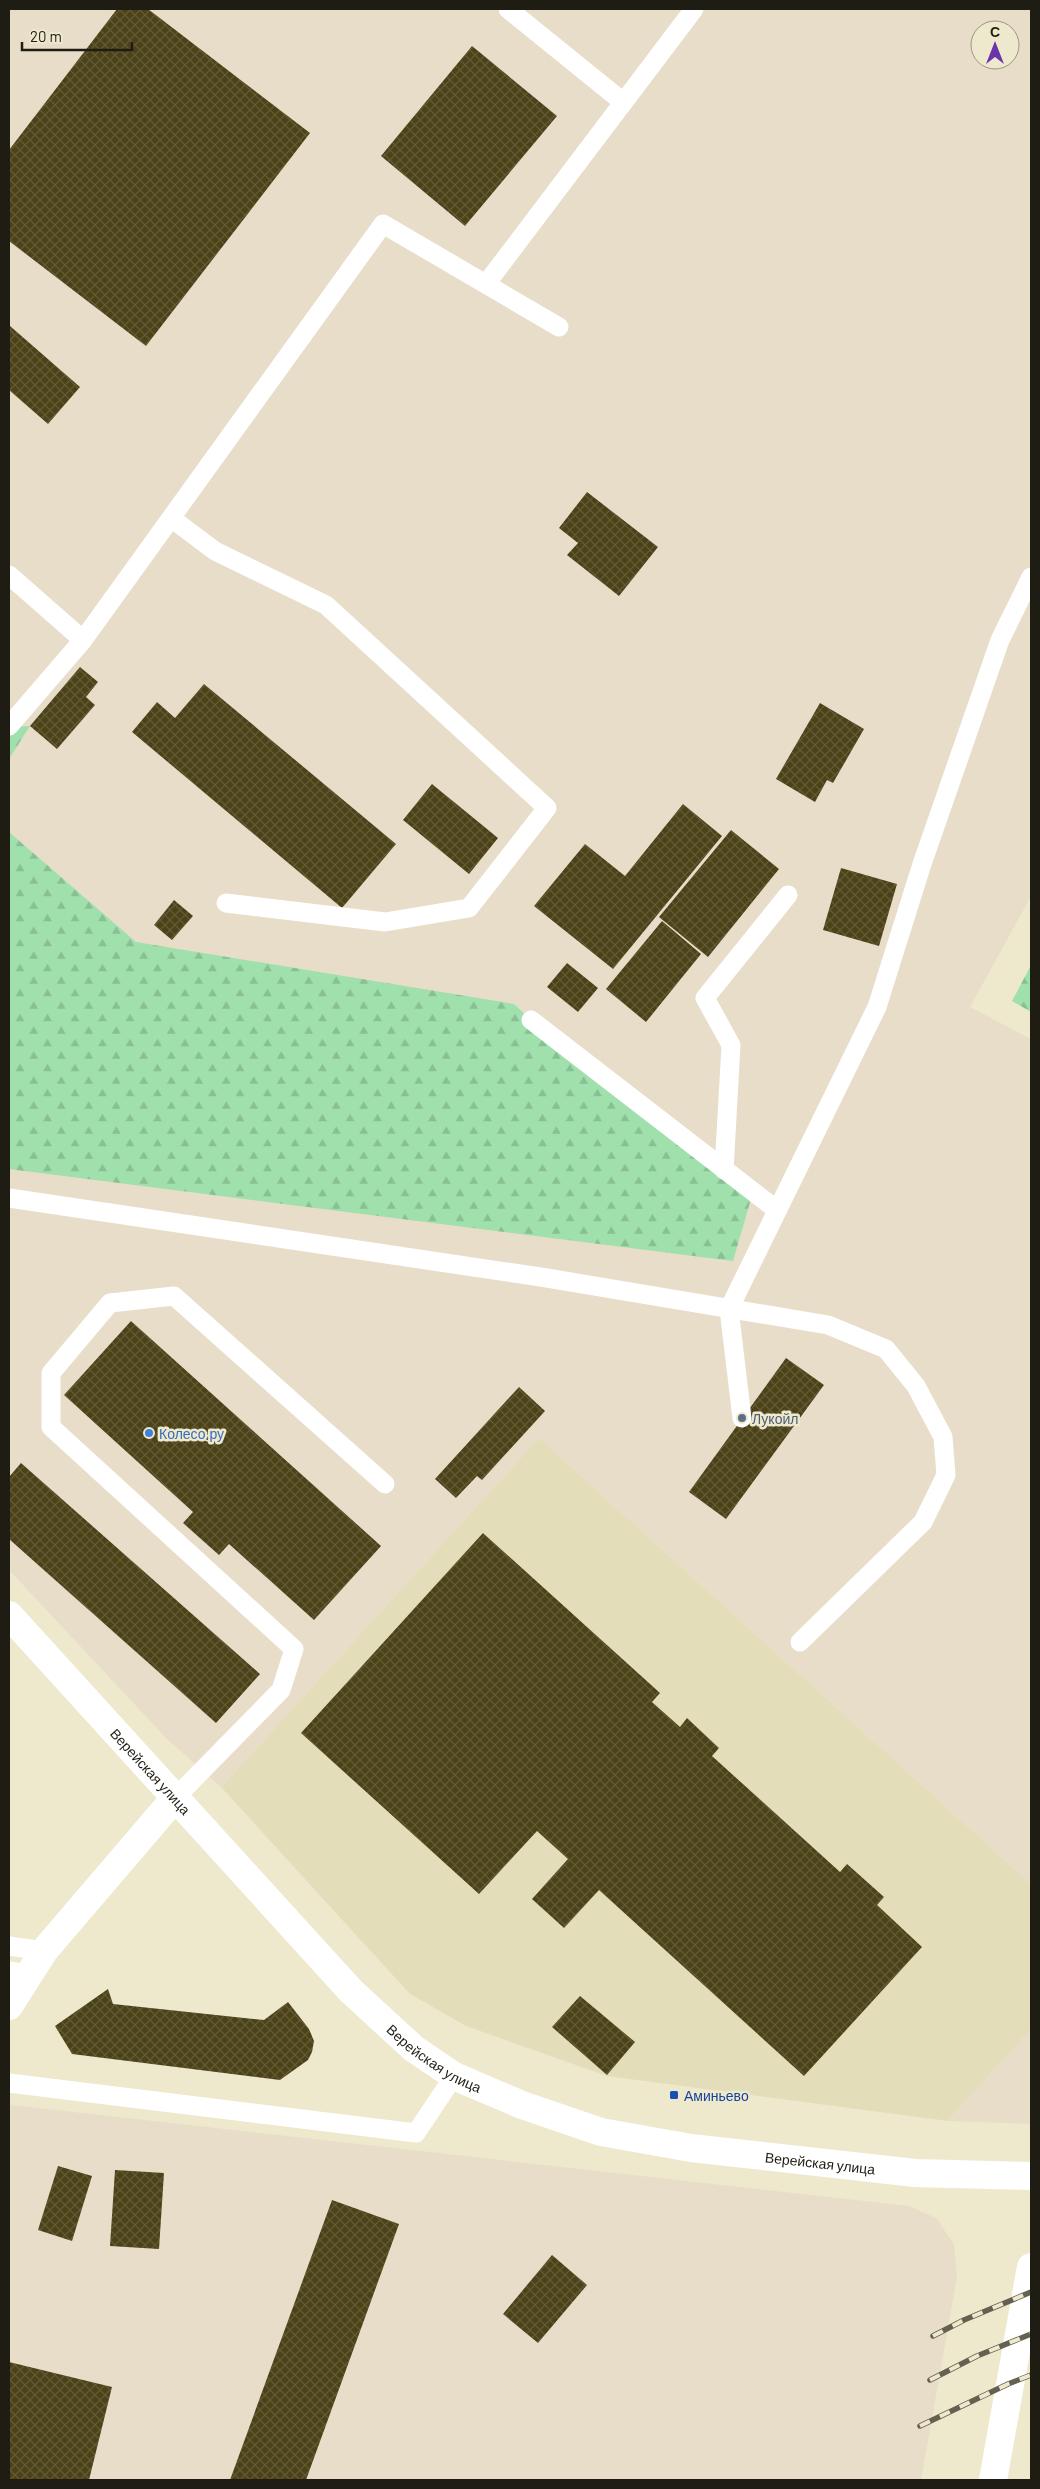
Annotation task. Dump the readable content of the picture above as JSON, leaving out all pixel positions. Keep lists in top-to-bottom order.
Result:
{
  "streets": {
    "street": ["Верейская улица"]
  },
  "places": {
    "other": ["Лукойл", "Колесо.ру"],
    "transit": ["Аминьево"]
  },
  "scale_bar": "20 m",
  "north": "top"
}
